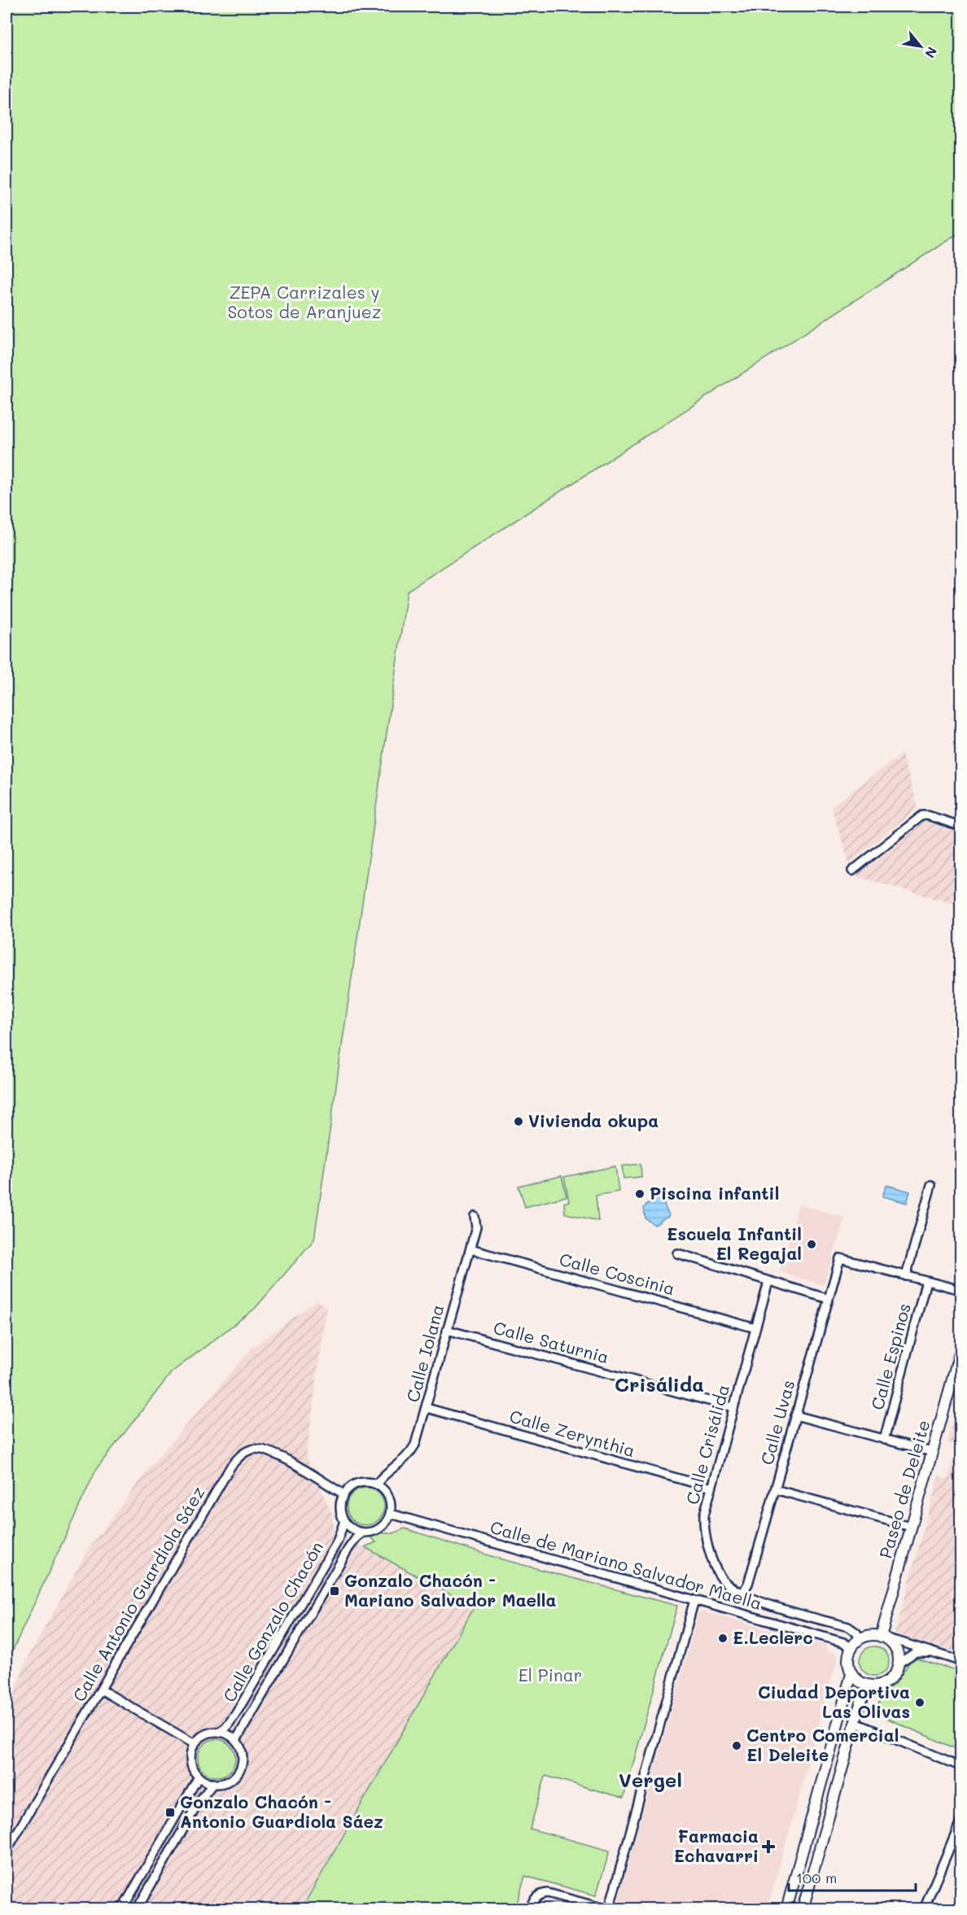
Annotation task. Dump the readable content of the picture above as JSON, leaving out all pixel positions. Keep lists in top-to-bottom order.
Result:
{
  "streets": {
    "main road": ["Paseo de Deleite"],
    "street": [
      "Calle Coscinia",
      "Calle Saturnia",
      "Calle Iolana",
      "Calle Espinos",
      "Calle Uvas",
      "Calle Zerynthia",
      "Calle Crisálida",
      "Calle de Mariano Salvador Maella",
      "Calle Antonio Guardiola Sáez",
      "Calle Gonzalo Chacón"
    ]
  },
  "crossings": [
    ["Calle Coscinia", "Calle Iolana"],
    ["Calle Coscinia", "Calle Crisálida"],
    ["Calle Saturnia", "Calle Iolana"],
    ["Calle Saturnia", "Calle Crisálida"],
    ["Calle Iolana", "Calle Zerynthia"],
    ["Calle Iolana", "Calle de Mariano Salvador Maella"],
    ["Calle Iolana", "Calle Antonio Guardiola Sáez"],
    ["Calle Iolana", "Calle Gonzalo Chacón"],
    ["Calle Uvas", "Calle Crisálida"],
    ["Calle Zerynthia", "Calle Crisálida"],
    ["Calle Crisálida", "Paseo de Deleite"],
    ["Calle Crisálida", "Calle de Mariano Salvador Maella"],
    ["Paseo de Deleite", "Calle de Mariano Salvador Maella"],
    ["Calle de Mariano Salvador Maella", "Calle Antonio Guardiola Sáez"],
    ["Calle de Mariano Salvador Maella", "Calle Gonzalo Chacón"],
    ["Calle Antonio Guardiola Sáez", "Calle Gonzalo Chacón"]
  ],
  "districts": ["Crisálida", "Vergel"],
  "parks": ["ZEPA Carrizales y Sotos de Aranjuez", "El Pinar"],
  "places": {
    "other": [
      "Vivienda okupa",
      "Piscina infantil",
      "Escuela Infantil El Regajal",
      "E.Leclerc",
      "Ciudad Deportiva Las Olivas",
      "Centro Comercial El Deleite"
    ],
    "transit": ["Gonzalo Chacón - Mariano Salvador Maella", "Gonzalo Chacón - Antonio Guardiola Sáez"],
    "health": ["Farmacia Echavarri"]
  },
  "scale_bar": "100 m",
  "north": "bottom right"
}
